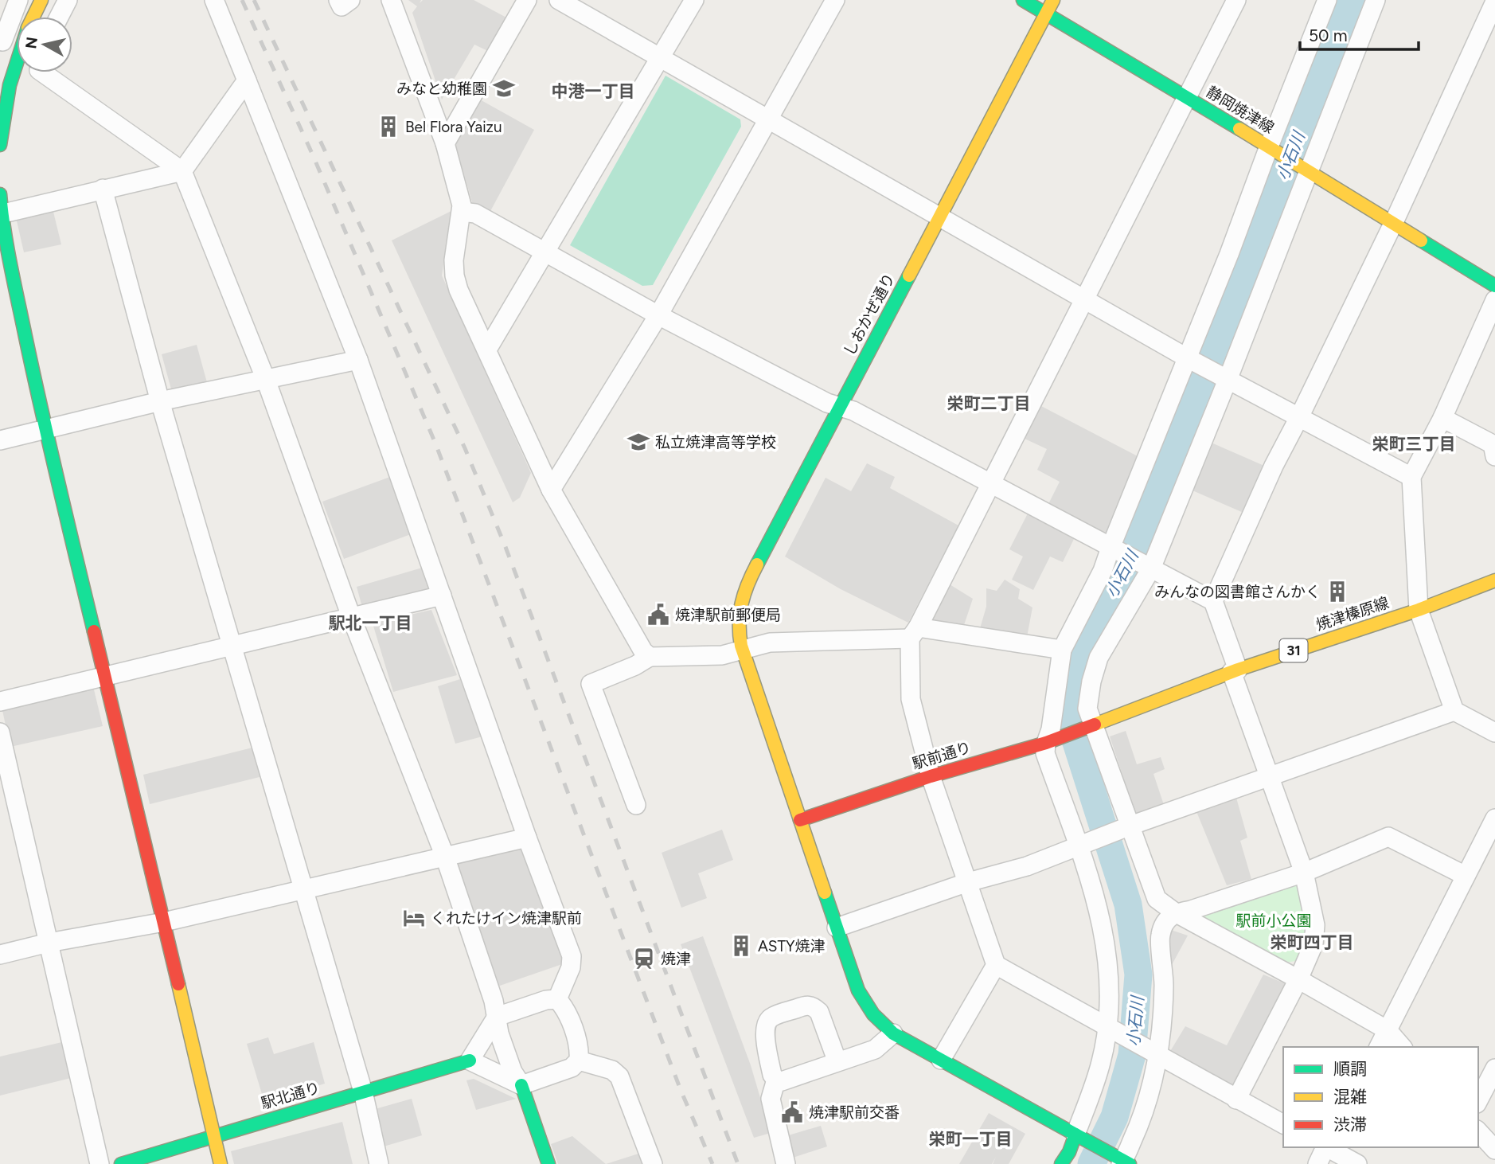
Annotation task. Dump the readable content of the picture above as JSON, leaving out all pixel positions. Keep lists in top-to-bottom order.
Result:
{
  "streets": {
    "street": [
      "静岡焼津線",
      "しおかぜ通り",
      "焼津榛原線",
      "31",
      "駅前通り",
      "駅北通り"
    ]
  },
  "crossings": [
    ["静岡焼津線", "しおかぜ通り"],
    ["しおかぜ通り", "駅前通り"],
    ["焼津榛原線", "駅前通り"]
  ],
  "districts": [
    "中港一丁目",
    "栄町二丁目",
    "栄町三丁目",
    "駅北一丁目",
    "栄町四丁目",
    "栄町一丁目"
  ],
  "water": ["小石川"],
  "parks": ["駅前小公園"],
  "places": {
    "school or university": ["みなと幼稚園", "私立焼津高等学校"],
    "building": ["Bel Flora Yaizu", "みんなの図書館さんかく", "ASTY焼津"],
    "public building": ["焼津駅前郵便局", "焼津駅前交番"],
    "hotel": ["くれたけイン焼津駅前"],
    "station": ["焼津"]
  },
  "legend": ["順調", "混雑", "渋滞"],
  "scale_bar": "50 m",
  "north": "left"
}
